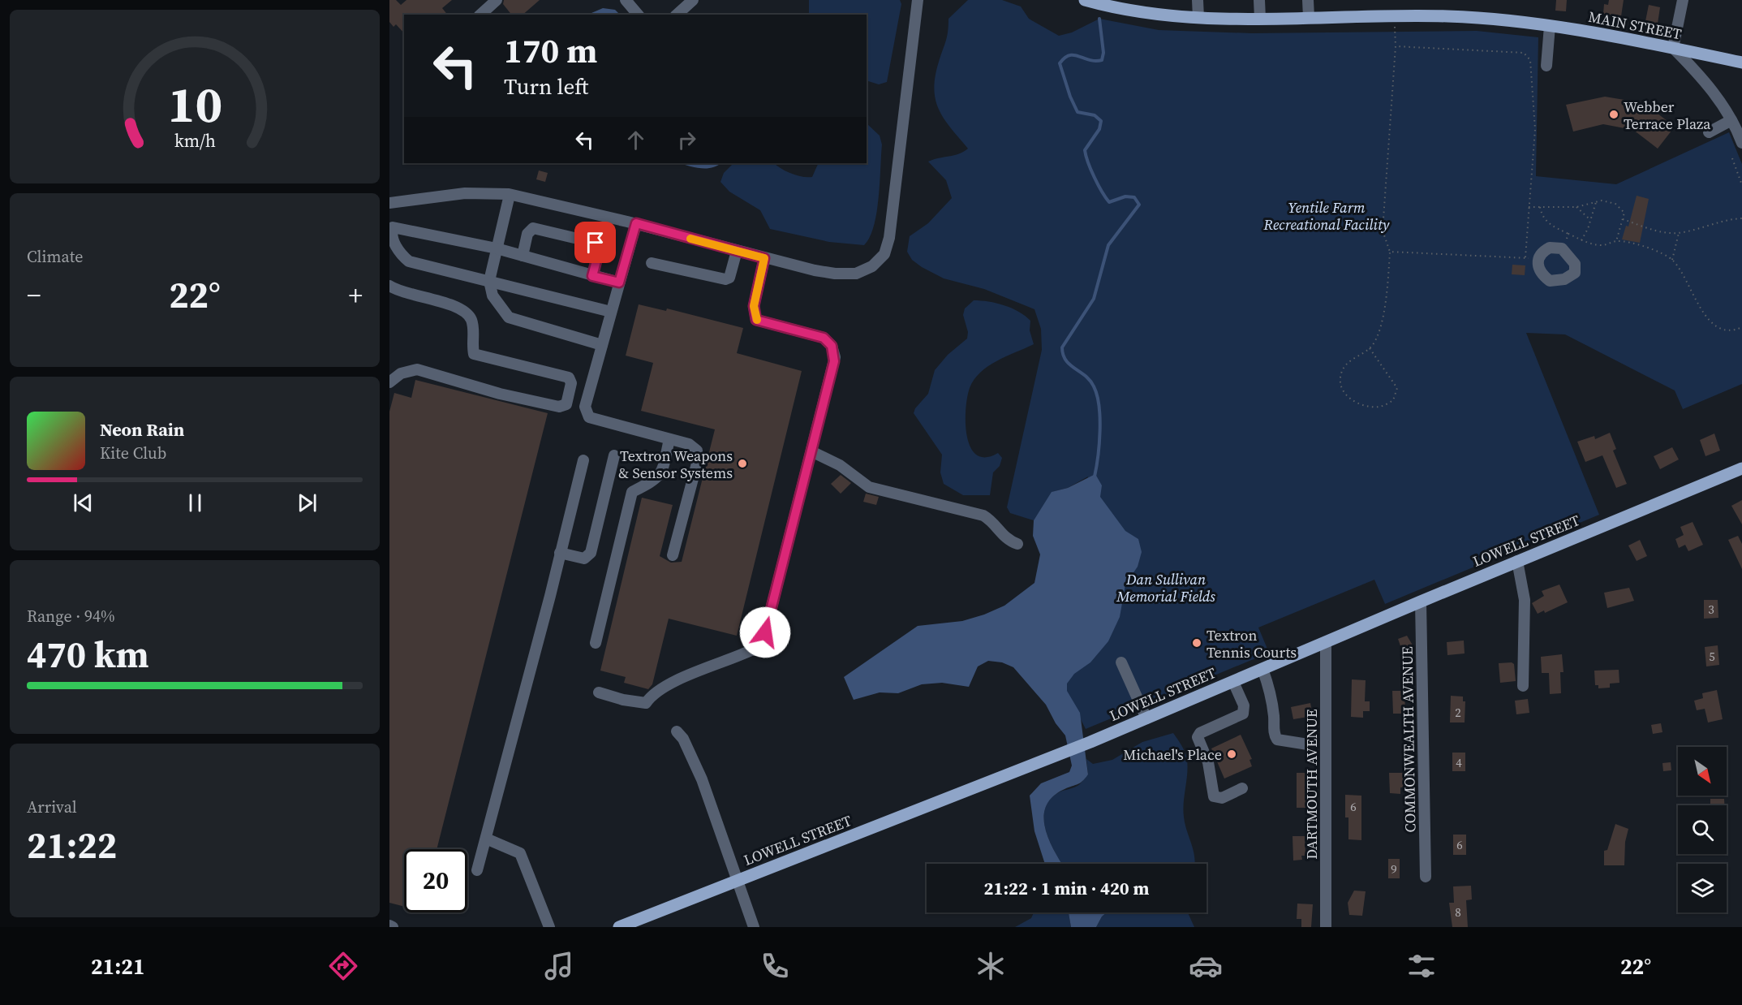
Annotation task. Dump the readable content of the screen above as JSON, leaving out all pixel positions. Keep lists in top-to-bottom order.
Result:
{
  "streets": {
    "main road": ["MAIN STREET", "LOWELL STREET"],
    "street": ["COMMONWEALTH AVENUE", "DARTMOUTH AVENUE"]
  },
  "crossings": [
    ["LOWELL STREET", "COMMONWEALTH AVENUE"],
    ["LOWELL STREET", "DARTMOUTH AVENUE"]
  ],
  "parks": ["Yentile Farm Recreational Facility", "Dan Sullivan Memorial Fields"],
  "places": [
    "Webber Terrace Plaza",
    "Textron Weapons & Sensor Systems",
    "Textron Tennis Courts",
    "Michael's Place"
  ],
  "house_numbers": [
    "3",
    "5",
    "2",
    "4",
    "6",
    "6",
    "9",
    "8"
  ],
  "north": "bottom right",
  "page": {
    "turn": ["170 m", "Turn left"],
    "tile": [
      "Climate",
      ["Range · 94%", "470 km"],
      ["Arrival", "21:22"]
    ],
    "heat": ["−", "22°", "+"],
    "song": ["Neon Rain", "Kite Club"],
    "limit": "20",
    "trip": "21:22 · 1 min · 420 m",
    "tabs": ["21:21", "22°"],
    "gauge": ["10", "km/h"]
  }
}
